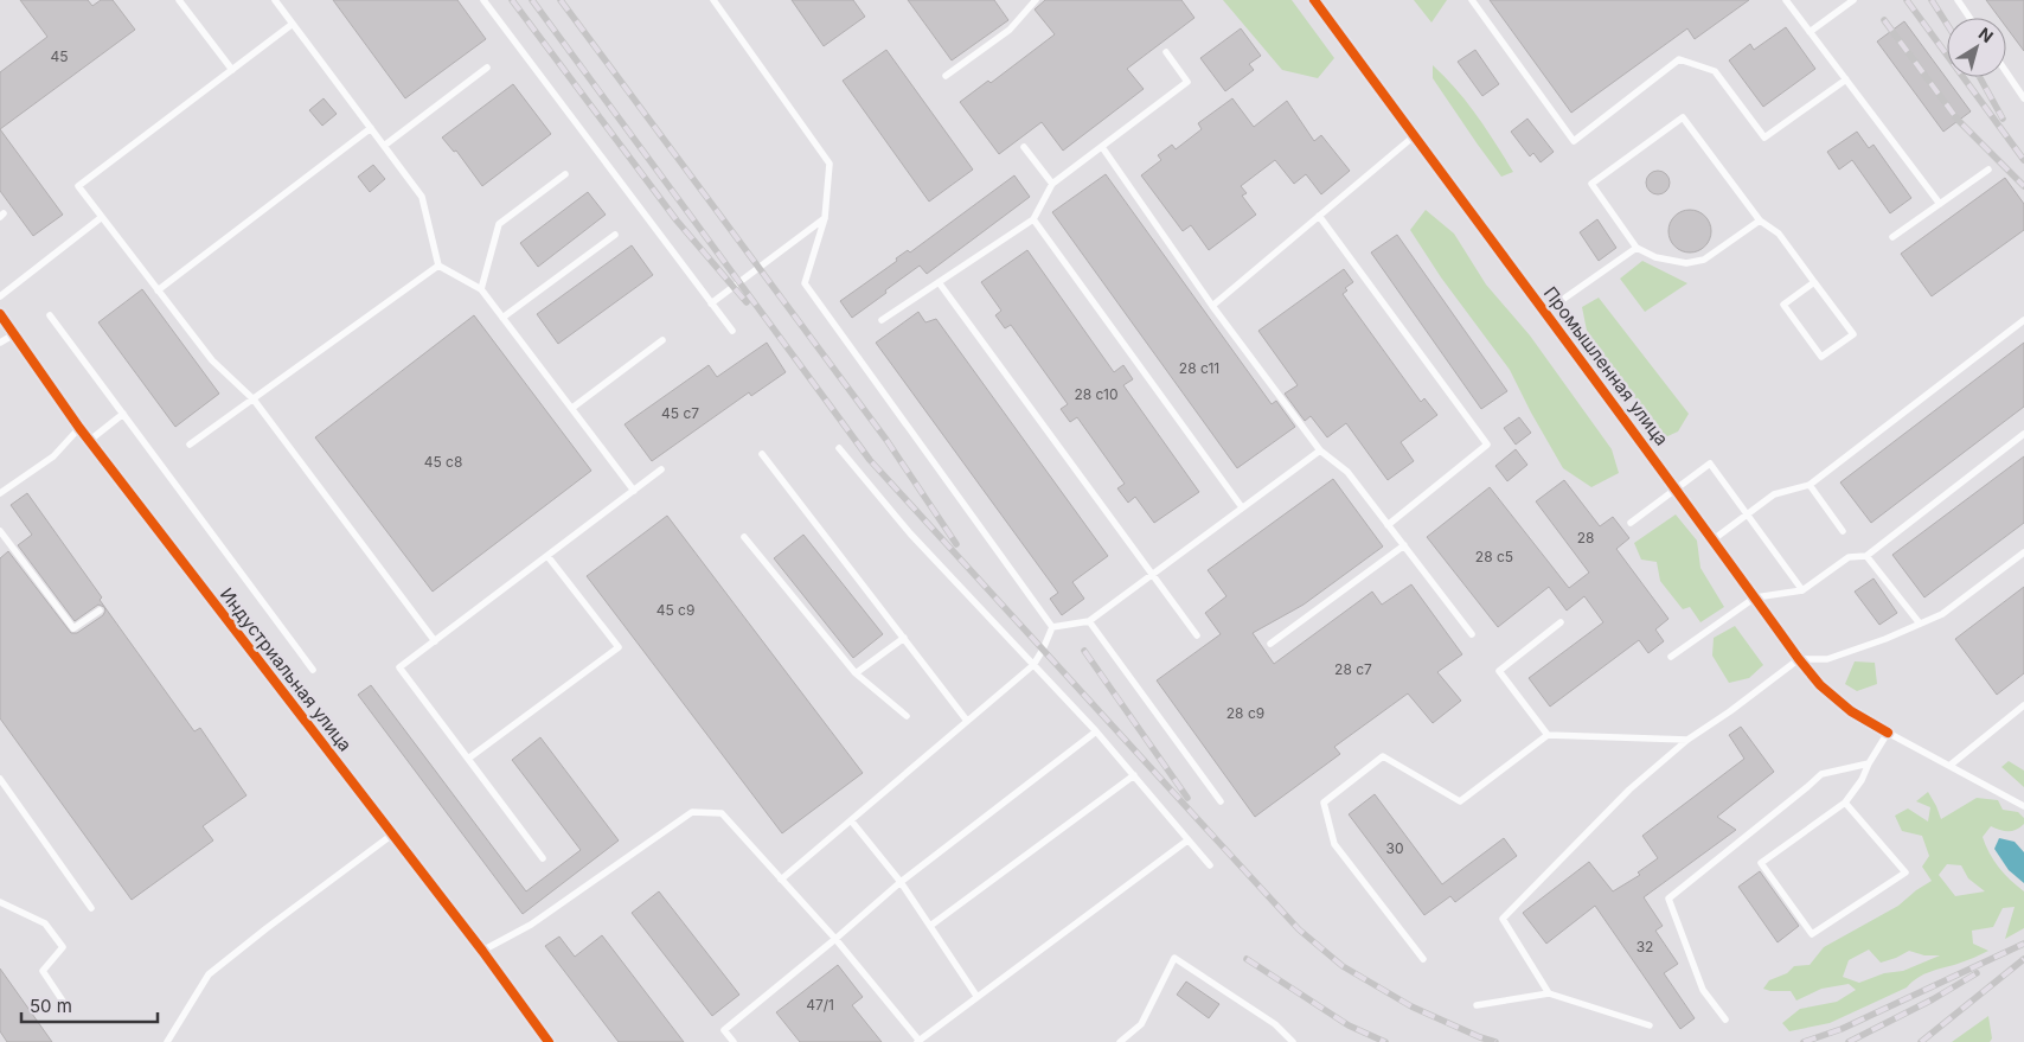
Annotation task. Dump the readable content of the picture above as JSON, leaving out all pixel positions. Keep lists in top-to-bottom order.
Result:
{
  "streets": {
    "street": ["Промышленная улица", "Индустриальная улица"]
  },
  "house_numbers": [
    "45",
    "28 с11",
    "28 с10",
    "45 с7",
    "45 с8",
    "28",
    "28 с5",
    "45 с9",
    "28 с7",
    "28 с9",
    "30",
    "32",
    "47/1"
  ],
  "scale_bar": "50 m",
  "north": "top right"
}
